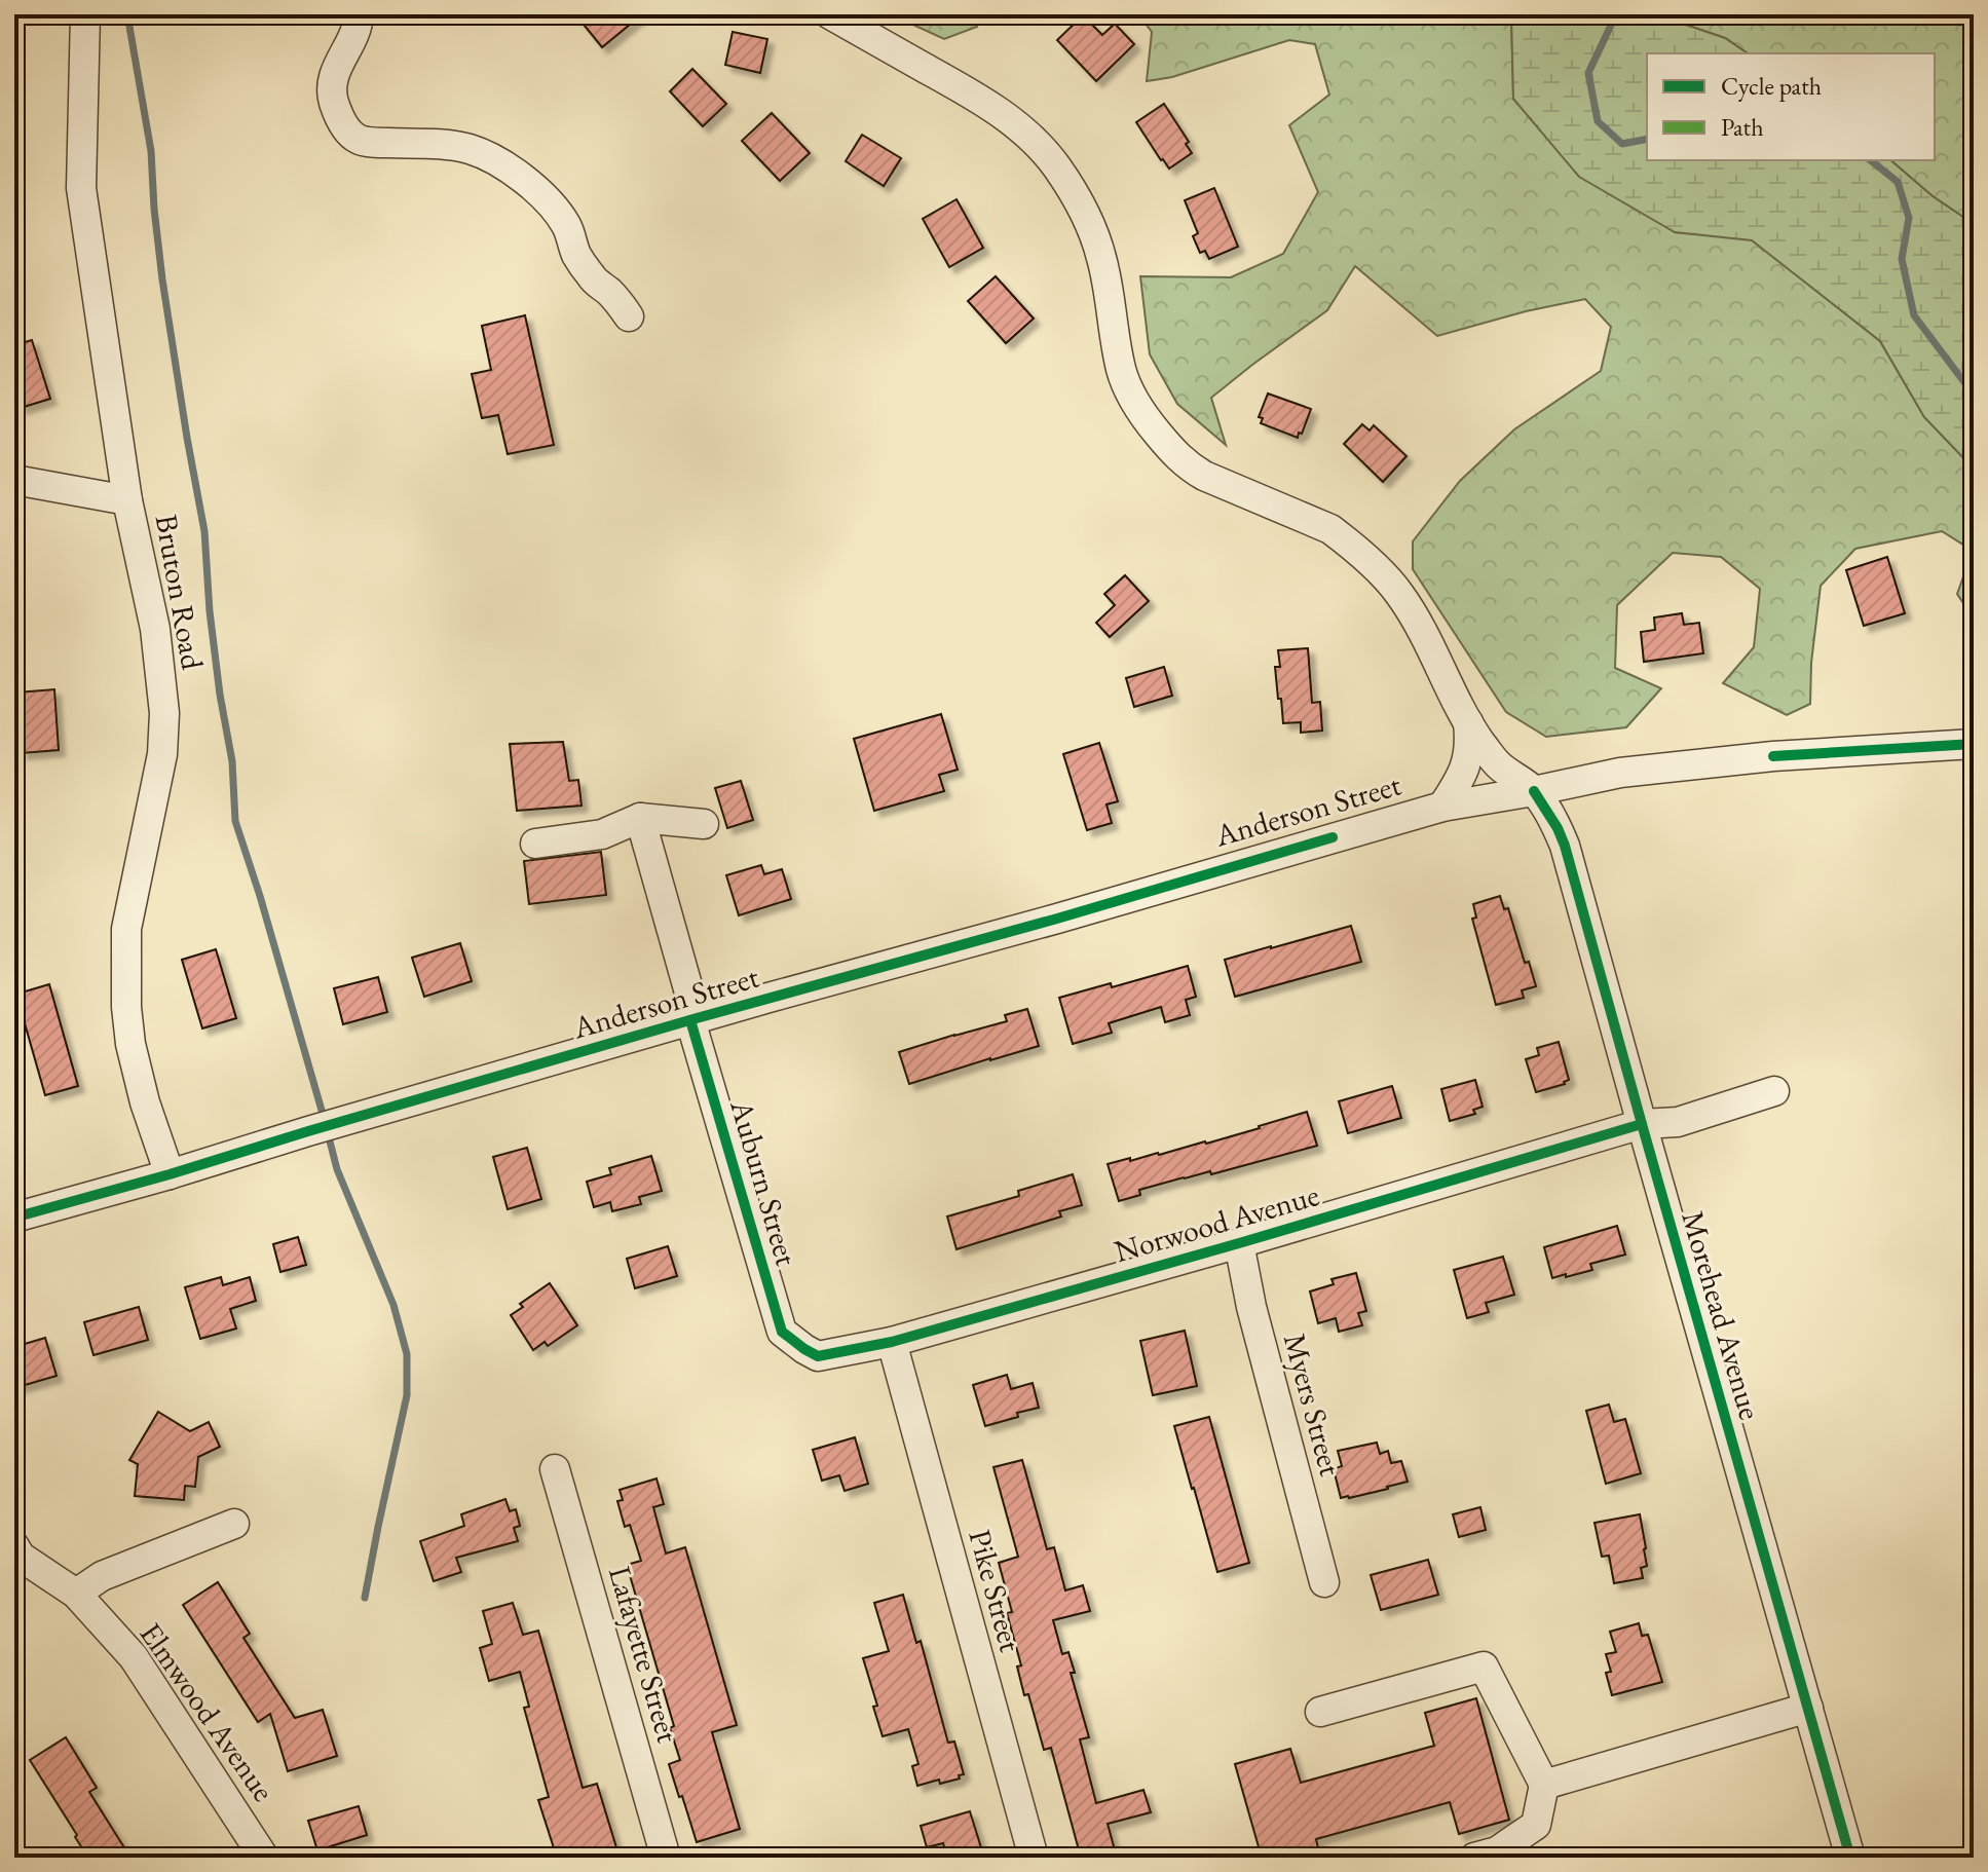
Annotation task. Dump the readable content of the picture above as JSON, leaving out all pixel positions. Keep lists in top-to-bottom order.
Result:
{
  "streets": {
    "street": [
      "Bruton Road",
      "Anderson Street",
      "Auburn Street",
      "Norwood Avenue",
      "Morehead Avenue",
      "Myers Street",
      "Pike Street",
      "Lafayette Street",
      "Elmwood Avenue"
    ]
  },
  "crossings": [
    ["Bruton Road", "Anderson Street"],
    ["Anderson Street", "Auburn Street"],
    ["Anderson Street", "Morehead Avenue"],
    ["Auburn Street", "Norwood Avenue"],
    ["Norwood Avenue", "Morehead Avenue"],
    ["Norwood Avenue", "Myers Street"],
    ["Norwood Avenue", "Pike Street"]
  ],
  "legend": ["Cycle path", "Path"]
}
